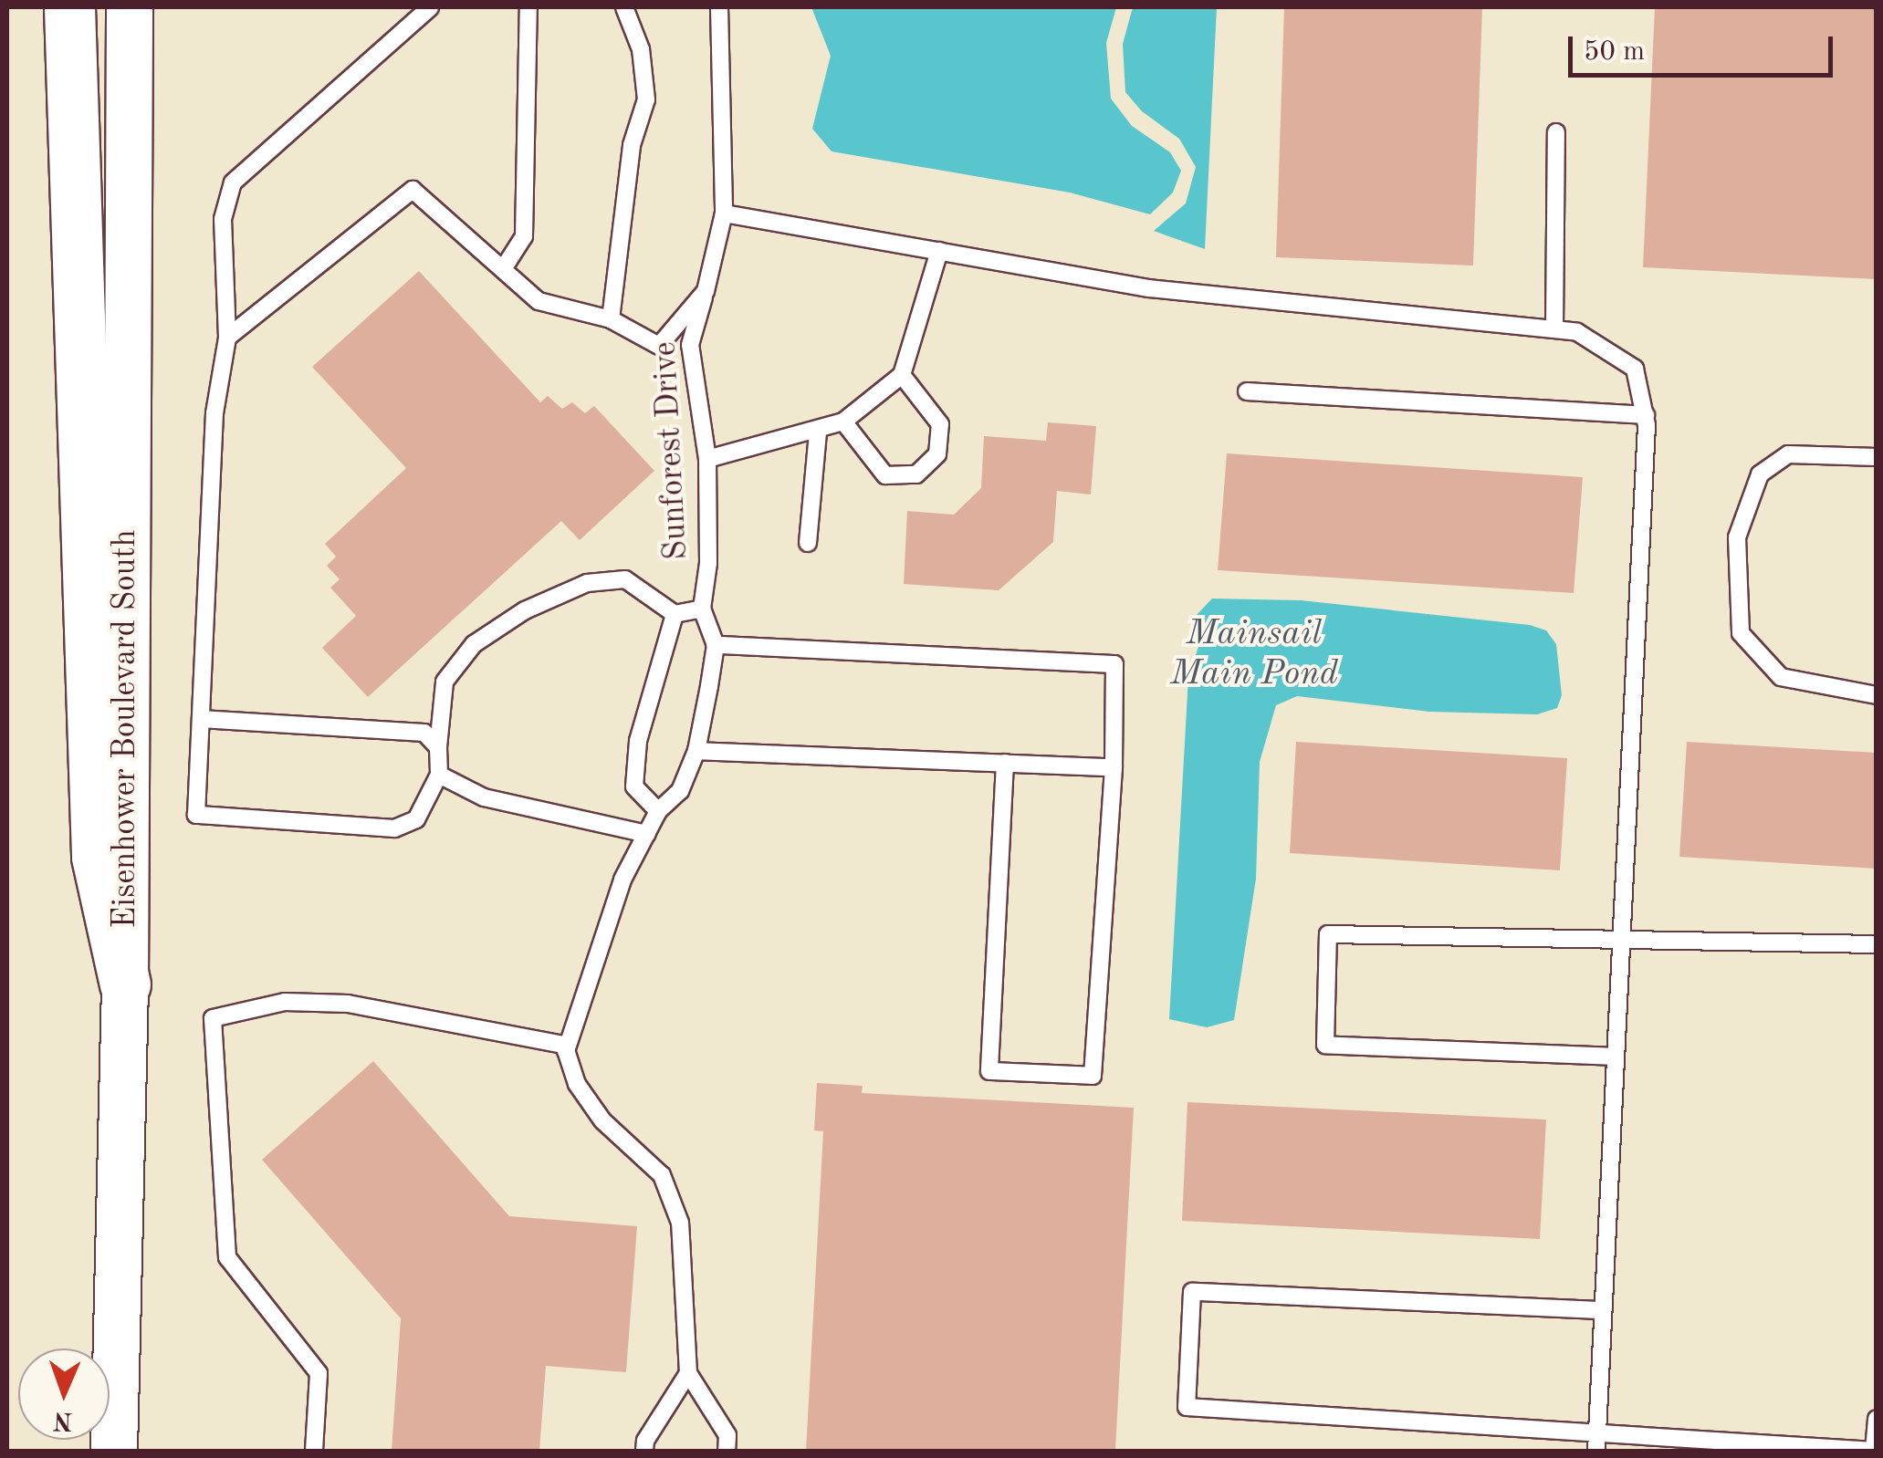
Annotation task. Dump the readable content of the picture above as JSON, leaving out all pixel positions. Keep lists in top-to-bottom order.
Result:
{
  "streets": {
    "main road": ["Eisenhower Boulevard South"],
    "lane": ["Sunforest Drive"]
  },
  "water": ["Mainsail Main Pond"],
  "scale_bar": "50 m",
  "north": "bottom"
}
